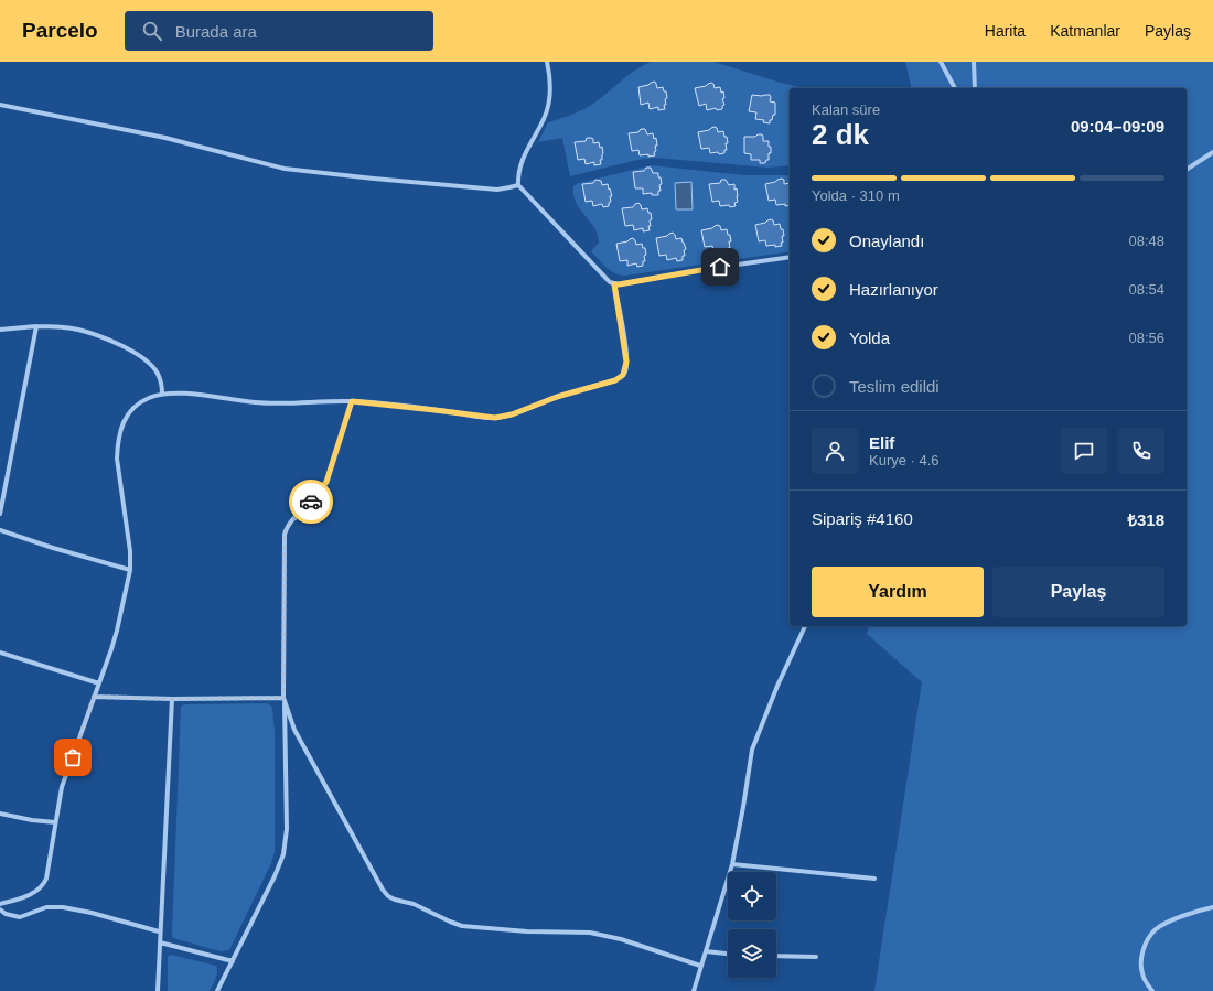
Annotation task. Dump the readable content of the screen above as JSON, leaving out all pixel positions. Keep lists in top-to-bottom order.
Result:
{
  "page": {
    "header": "Parcelo",
    "search": "Burada ara",
    "nav": ["Harita", "Katmanlar", "Paylaş"],
    "heading": ["2 dk", "Kalan süre", "09:04–09:09"],
    "panel": [
      "Elif",
      "Kurye · 4.6",
      "Sipariş #4160",
      "₺318"
    ],
    "bar": "Yolda · 310 m",
    "list": [
      ["Onaylandı", "08:48"],
      ["Hazırlanıyor", "08:54"],
      ["Yolda", "08:56"],
      "Teslim edildi"
    ],
    "buttons": ["Yardım", "Paylaş"]
  }
}
